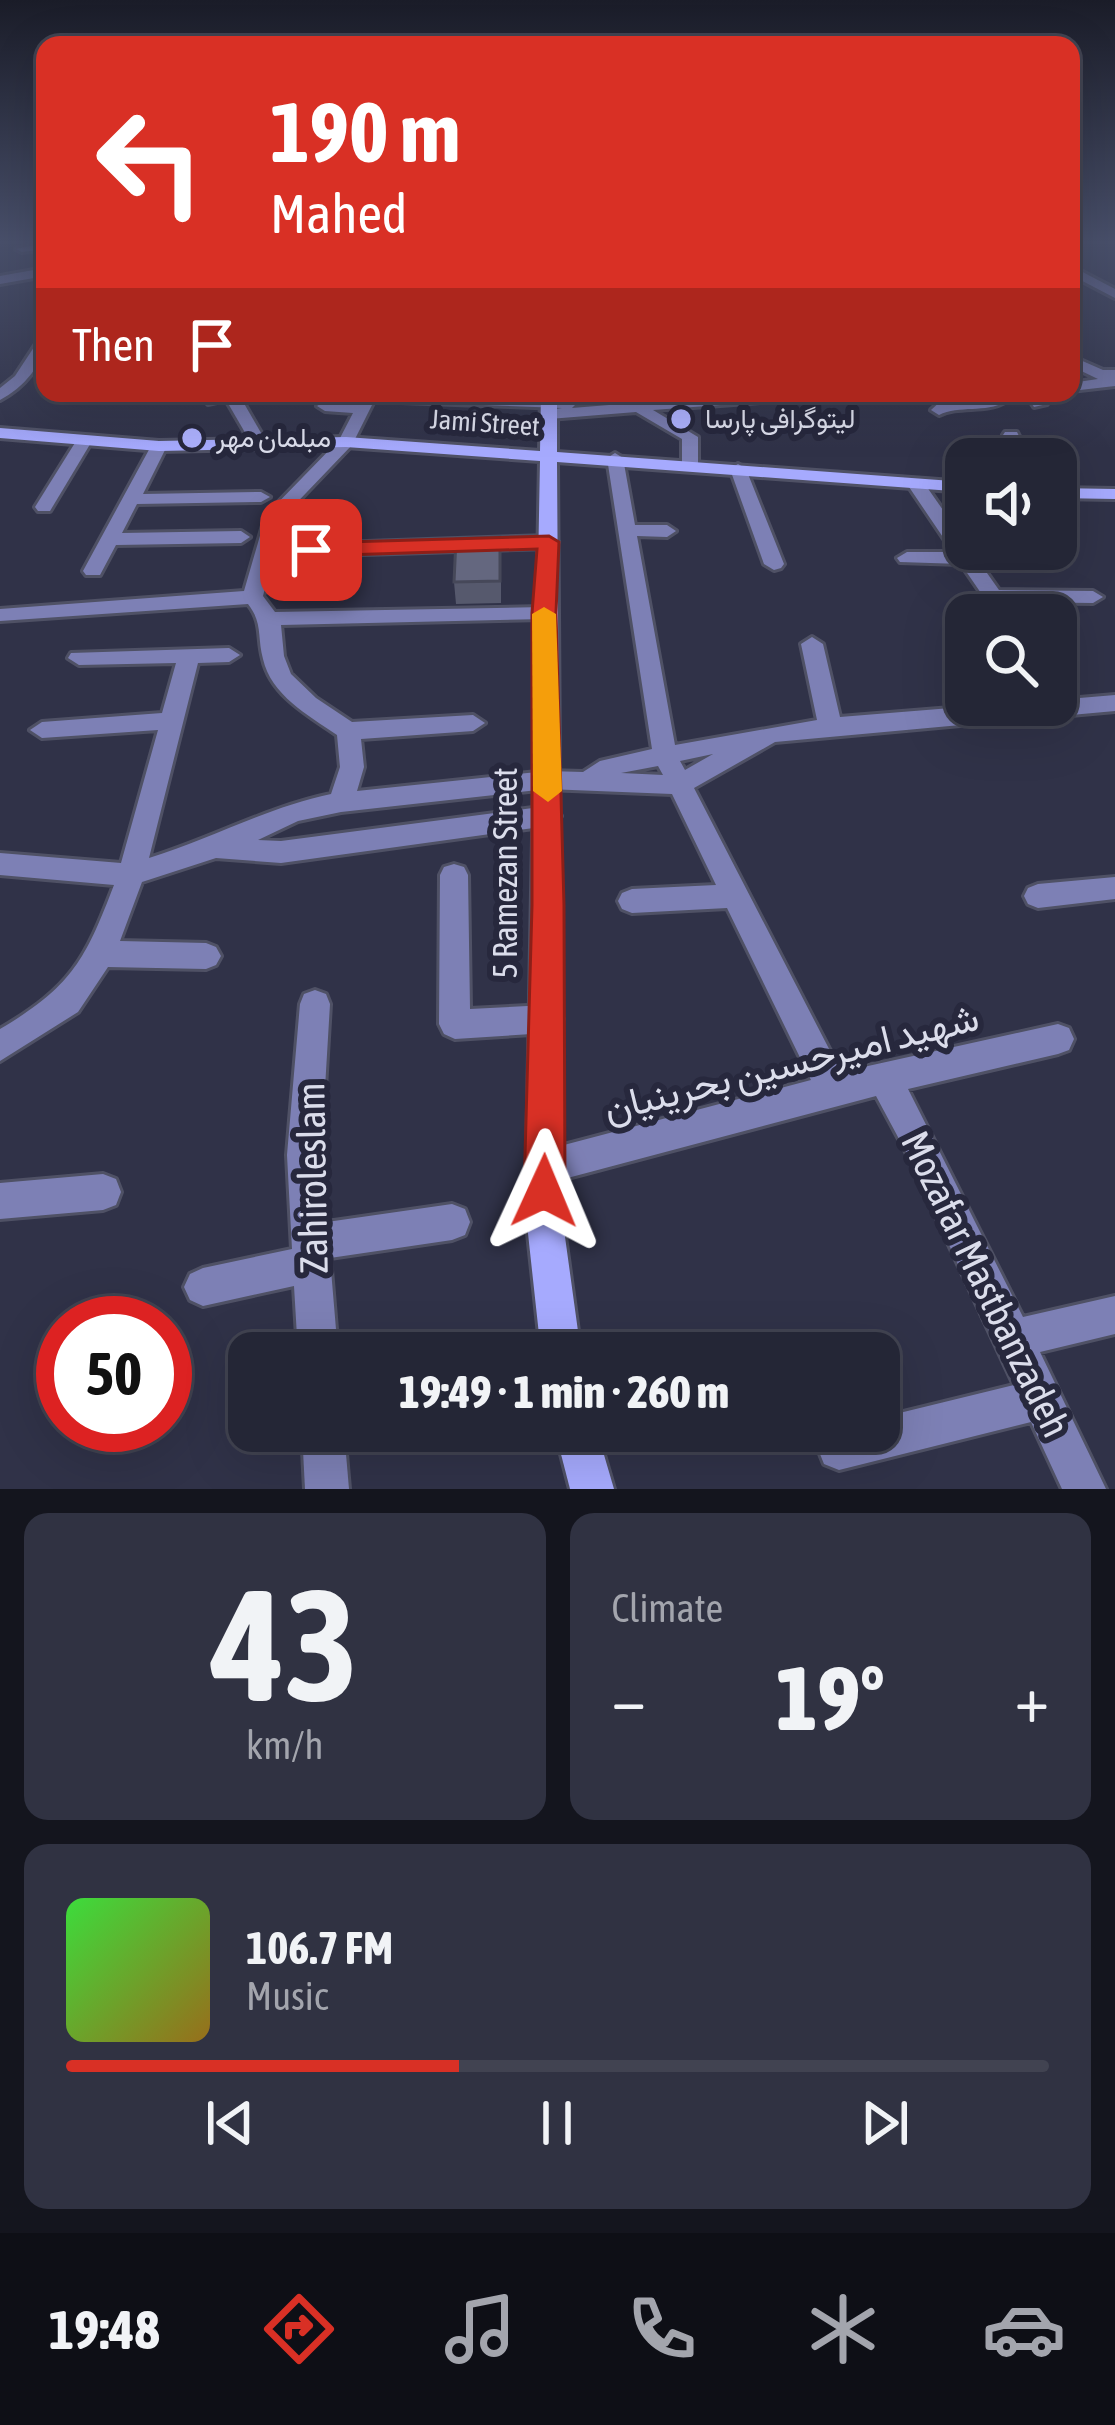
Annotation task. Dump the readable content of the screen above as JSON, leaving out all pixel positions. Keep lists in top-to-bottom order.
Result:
{
  "streets": {
    "street": [
      "Jami Street",
      "5 Ramezan Street",
      "شهید امیرحسین بحرینیان",
      "Zahiroleslam",
      "Mozafar Mastbanzadeh"
    ]
  },
  "crossings": [
    ["Jami Street", "5 Ramezan Street"],
    ["5 Ramezan Street", "شهید امیرحسین بحرینیان"],
    ["شهید امیرحسین بحرینیان", "Mozafar Mastbanzadeh"]
  ],
  "places": ["لیتوگرافی پارسا", "مبلمان مهر"],
  "page": {
    "turn": ["190 m", "Mahed"],
    "then": "Then",
    "limit": "50",
    "trip": "19:49 · 1 min · 260 m",
    "tile": [
      ["43", "km/h"],
      "Climate"
    ],
    "heat": ["−", "19°", "+"],
    "song": ["106.7 FM", "Music"],
    "tabs": "19:48"
  }
}
